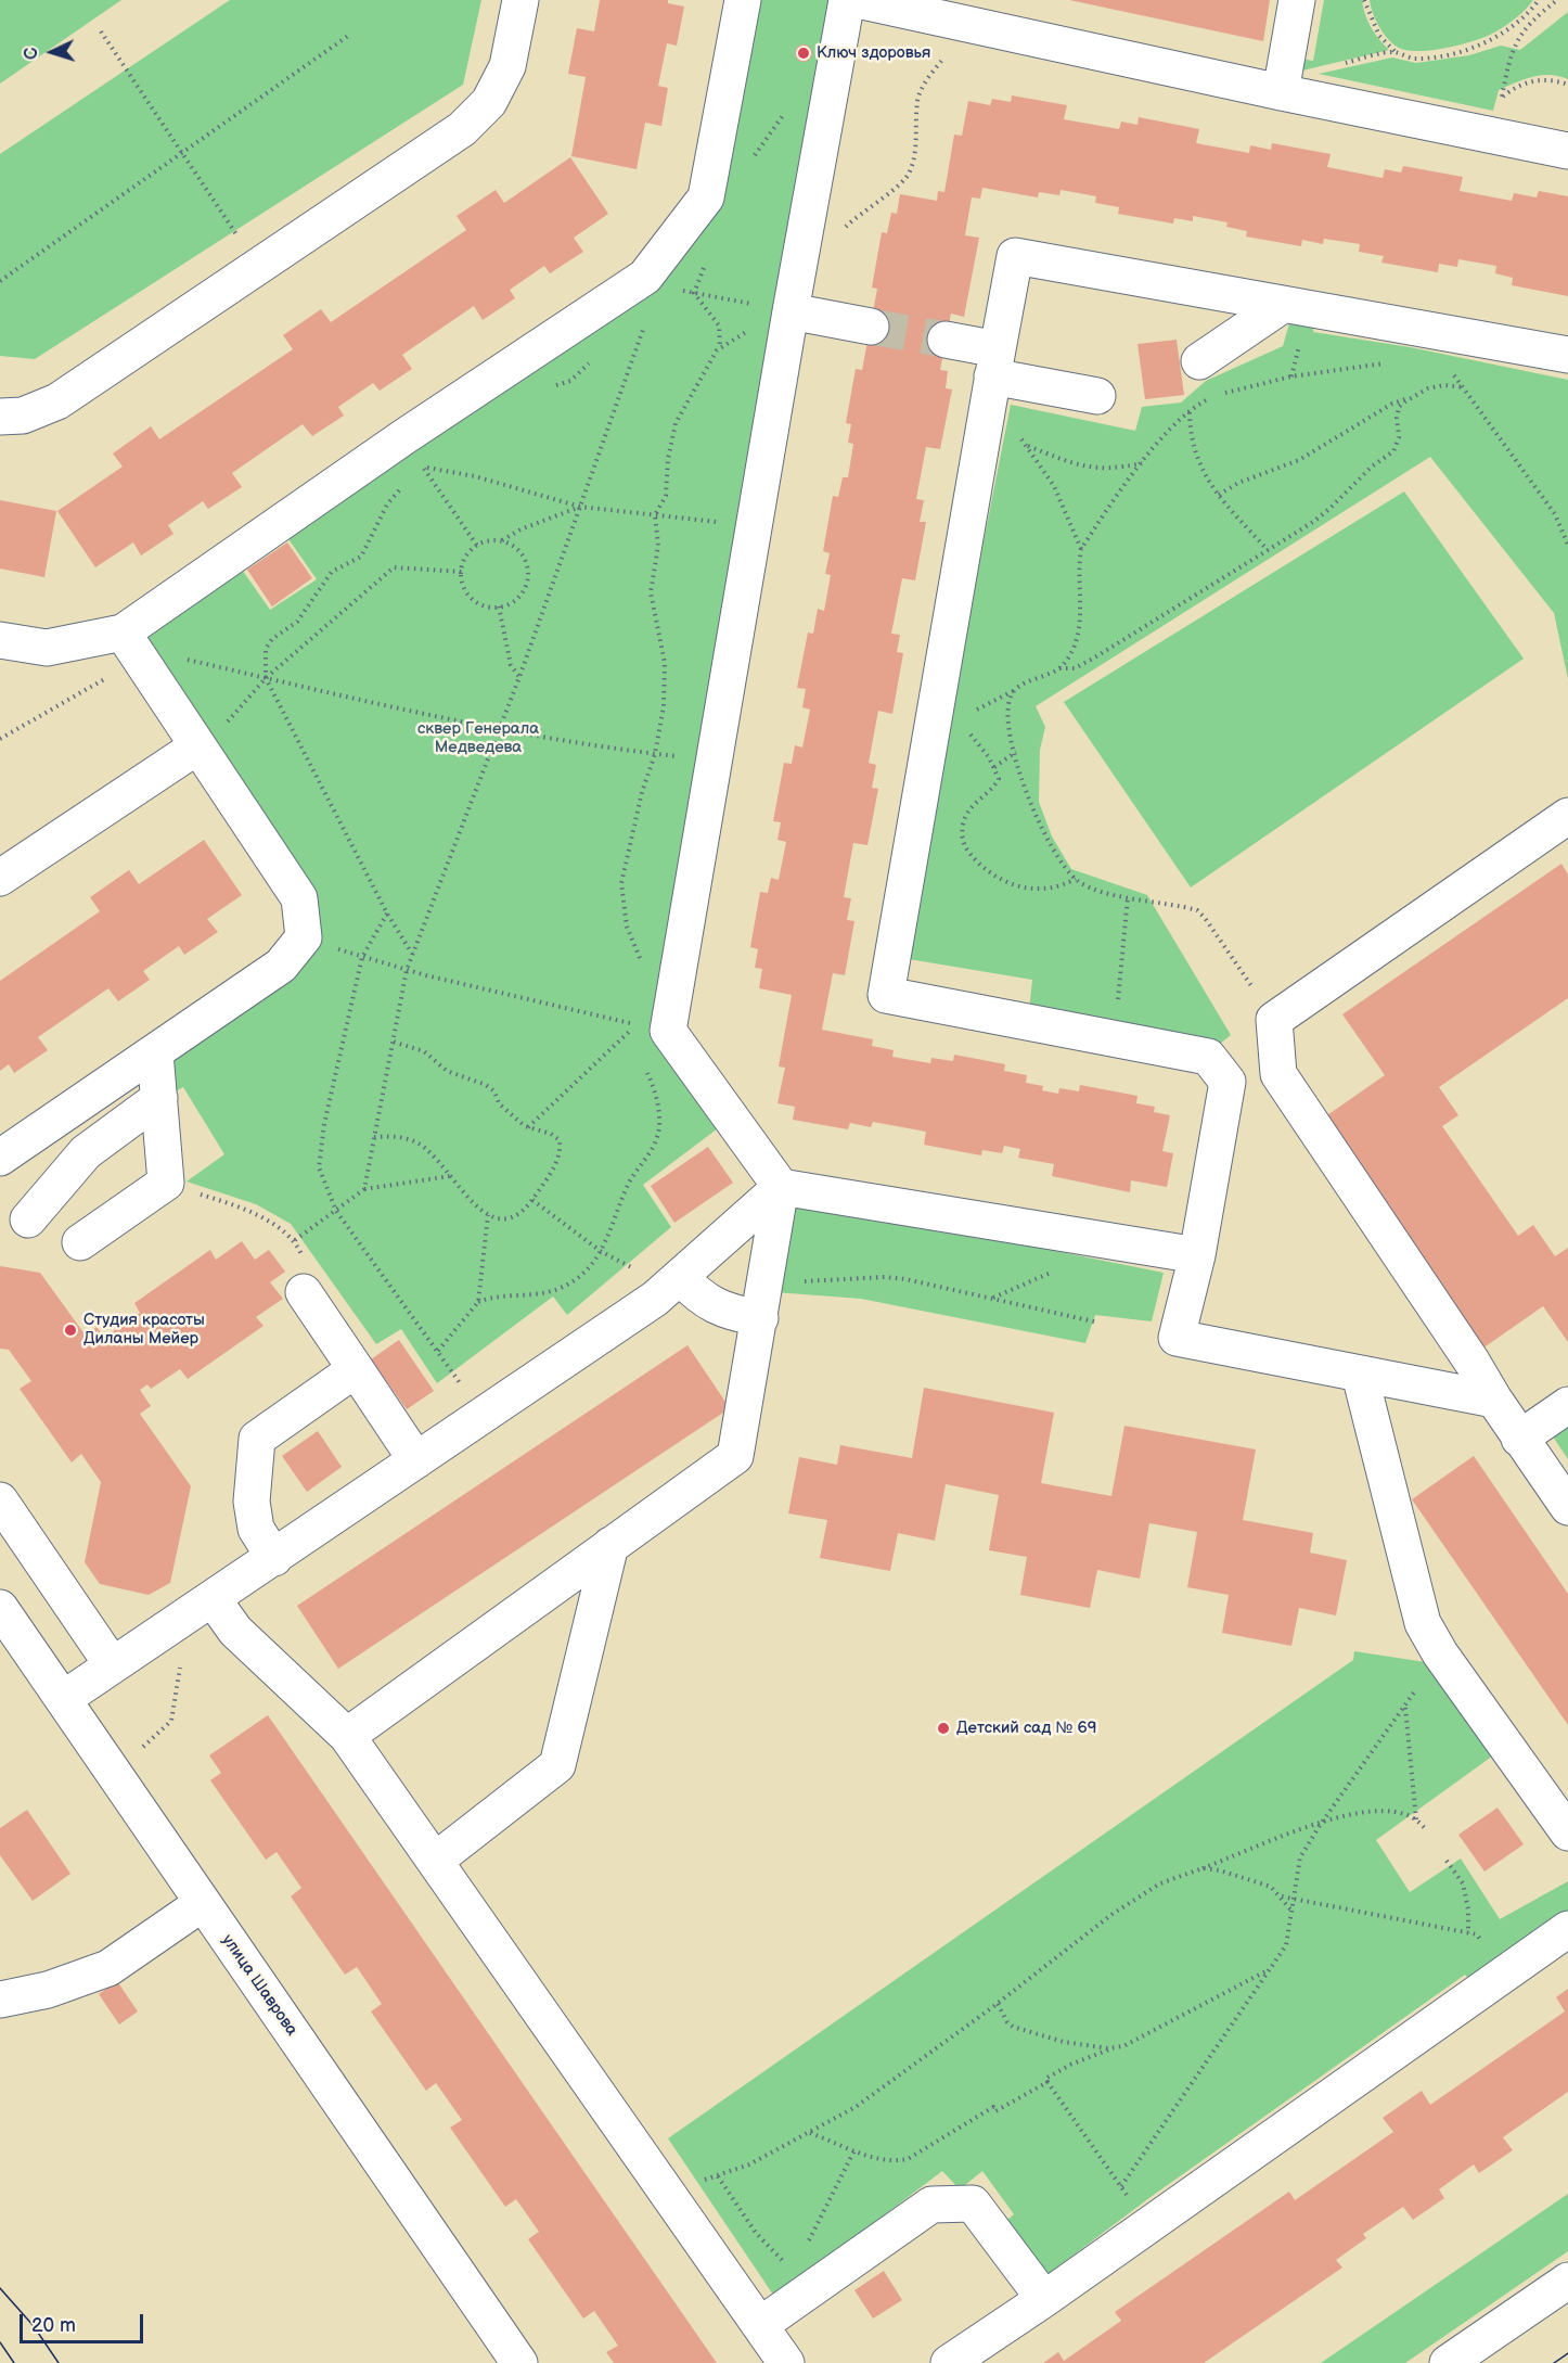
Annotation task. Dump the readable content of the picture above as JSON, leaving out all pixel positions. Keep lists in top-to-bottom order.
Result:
{
  "streets": {
    "street": ["улица Шаврова"]
  },
  "parks": ["сквер Генерала Медведева"],
  "places": ["Ключ здоровья", "Студия красоты Диланы Мейер", "Детский сад № 69"],
  "scale_bar": "20 m",
  "north": "left"
}
